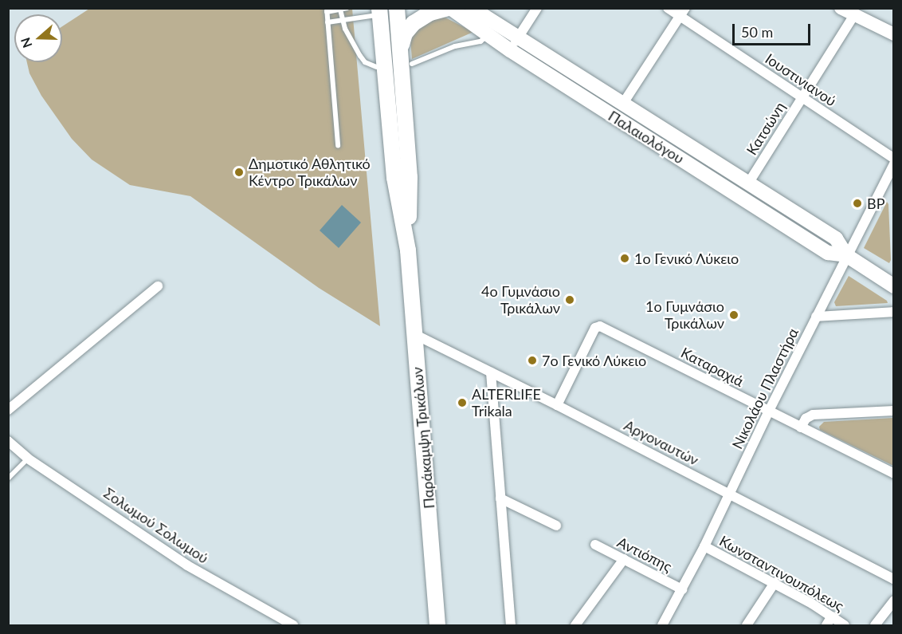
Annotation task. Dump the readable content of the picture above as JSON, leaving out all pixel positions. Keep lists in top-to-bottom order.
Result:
{
  "streets": {
    "main road": ["Παλαιολόγου", "Παράκαμψη Τρικάλων"],
    "street": [
      "Ιουστινιανού",
      "Κατσώνη",
      "Καταραχιά",
      "Νικολάου Πλαστήρα",
      "Αργοναυτών",
      "Σολωμού Σολωμού",
      "Αντιόπης",
      "Κωνσταντινουπόλεως"
    ]
  },
  "crossings": [
    ["Ιουστινιανού", "Κατσώνη"],
    ["Κατσώνη", "Παλαιολόγου"],
    ["Παλαιολόγου", "Νικολάου Πλαστήρα"],
    ["Καταραχιά", "Νικολάου Πλαστήρα"],
    ["Καταραχιά", "Αργοναυτών"],
    ["Νικολάου Πλαστήρα", "Αργοναυτών"],
    ["Νικολάου Πλαστήρα", "Αντιόπης"],
    ["Νικολάου Πλαστήρα", "Κωνσταντινουπόλεως"],
    ["Παράκαμψη Τρικάλων", "Αργοναυτών"]
  ],
  "places": [
    "Δημοτικό Αθλητικό Κέντρο Τρικάλων",
    "BP",
    "1ο Γενικό Λύκειο",
    "4ο Γυμνάσιο Τρικάλων",
    "1ο Γυμνάσιο Τρικάλων",
    "7ο Γενικό Λύκειο",
    "ALTERLIFE Trikala"
  ],
  "scale_bar": "50 m",
  "north": "left"
}
